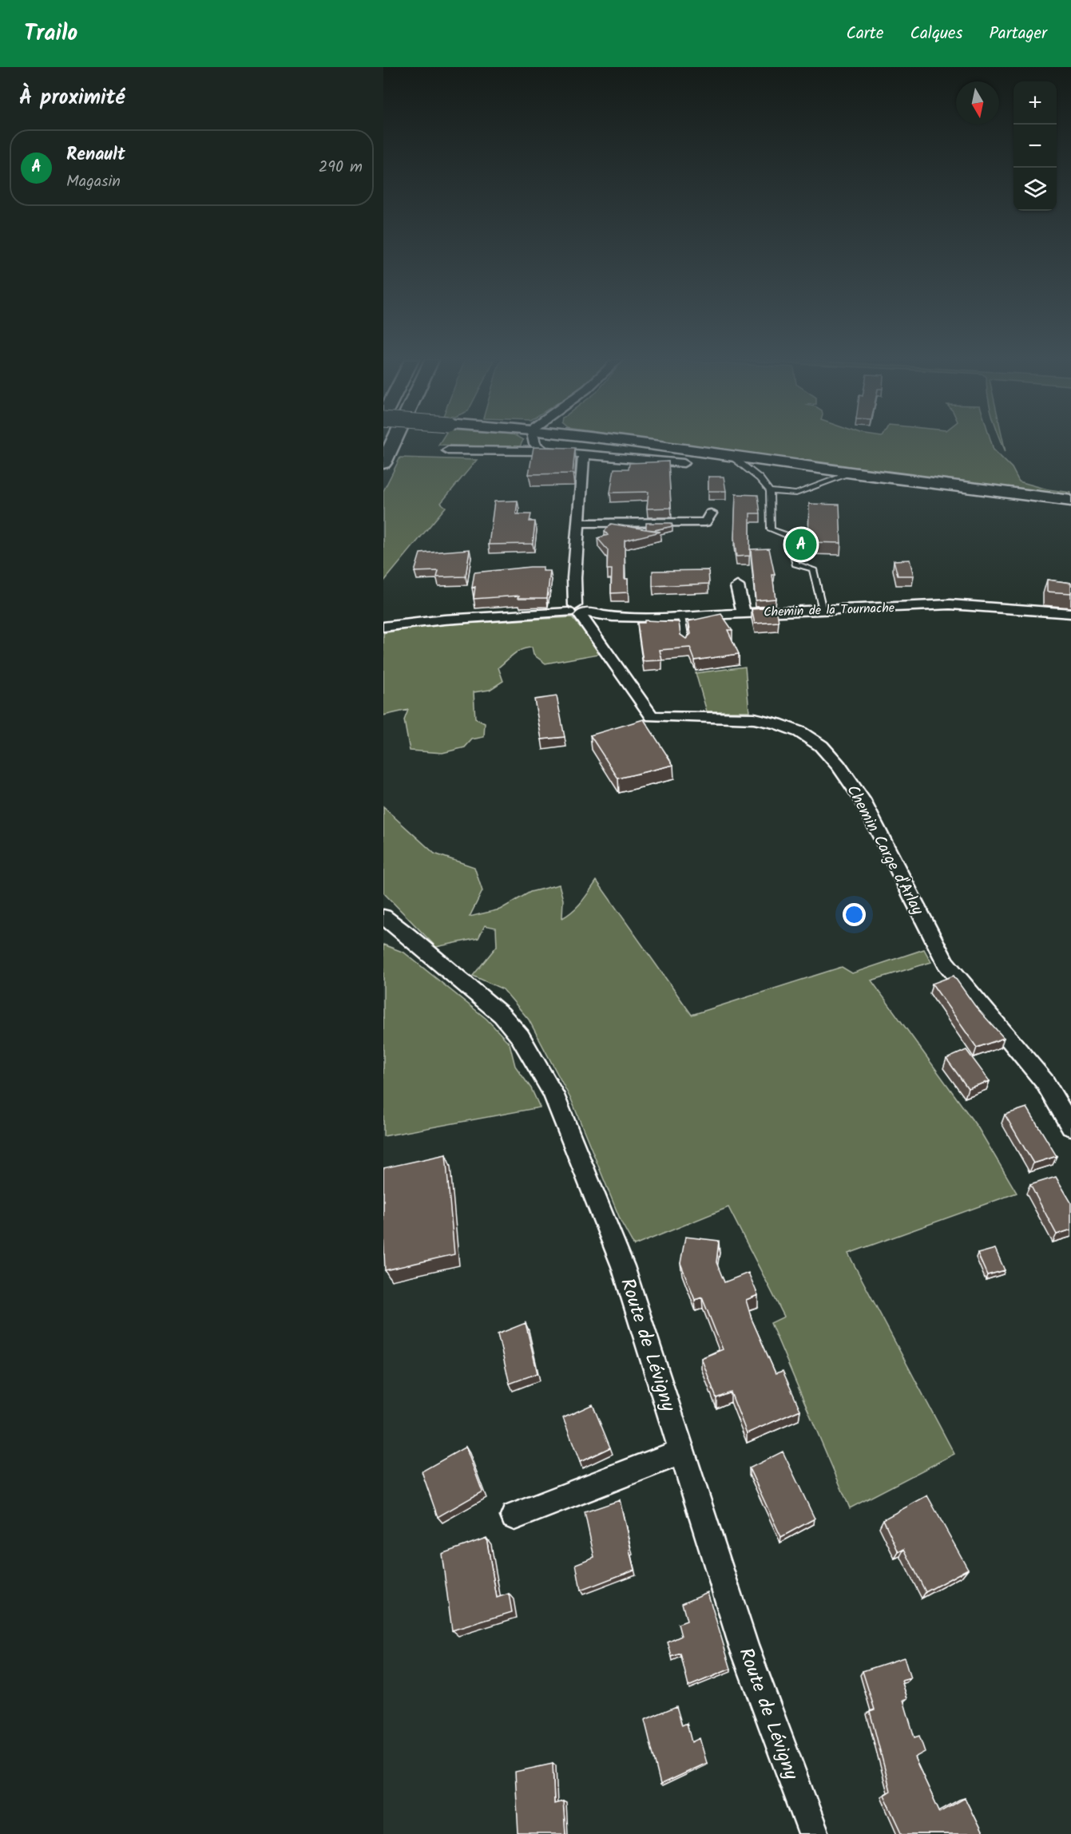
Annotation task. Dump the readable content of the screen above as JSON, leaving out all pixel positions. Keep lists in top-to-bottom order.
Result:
{
  "streets": {
    "street": ["Chemin de la Tournache", "Chemin Carge d'Arlay", "Route de Lévigny"]
  },
  "crossings": [
    ["Chemin de la Tournache", "Chemin Carge d'Arlay"]
  ],
  "north": "bottom",
  "page": {
    "header": "Trailo",
    "nav": ["Carte", "Calques", "Partager"],
    "heading": "À proximité",
    "map_buttons": ["+", "−"],
    "list": [
      {
        "mark": "A",
        "name": "Renault",
        "note": "Magasin",
        "value": "290 m"
      }
    ],
    "pins": "A"
  }
}
